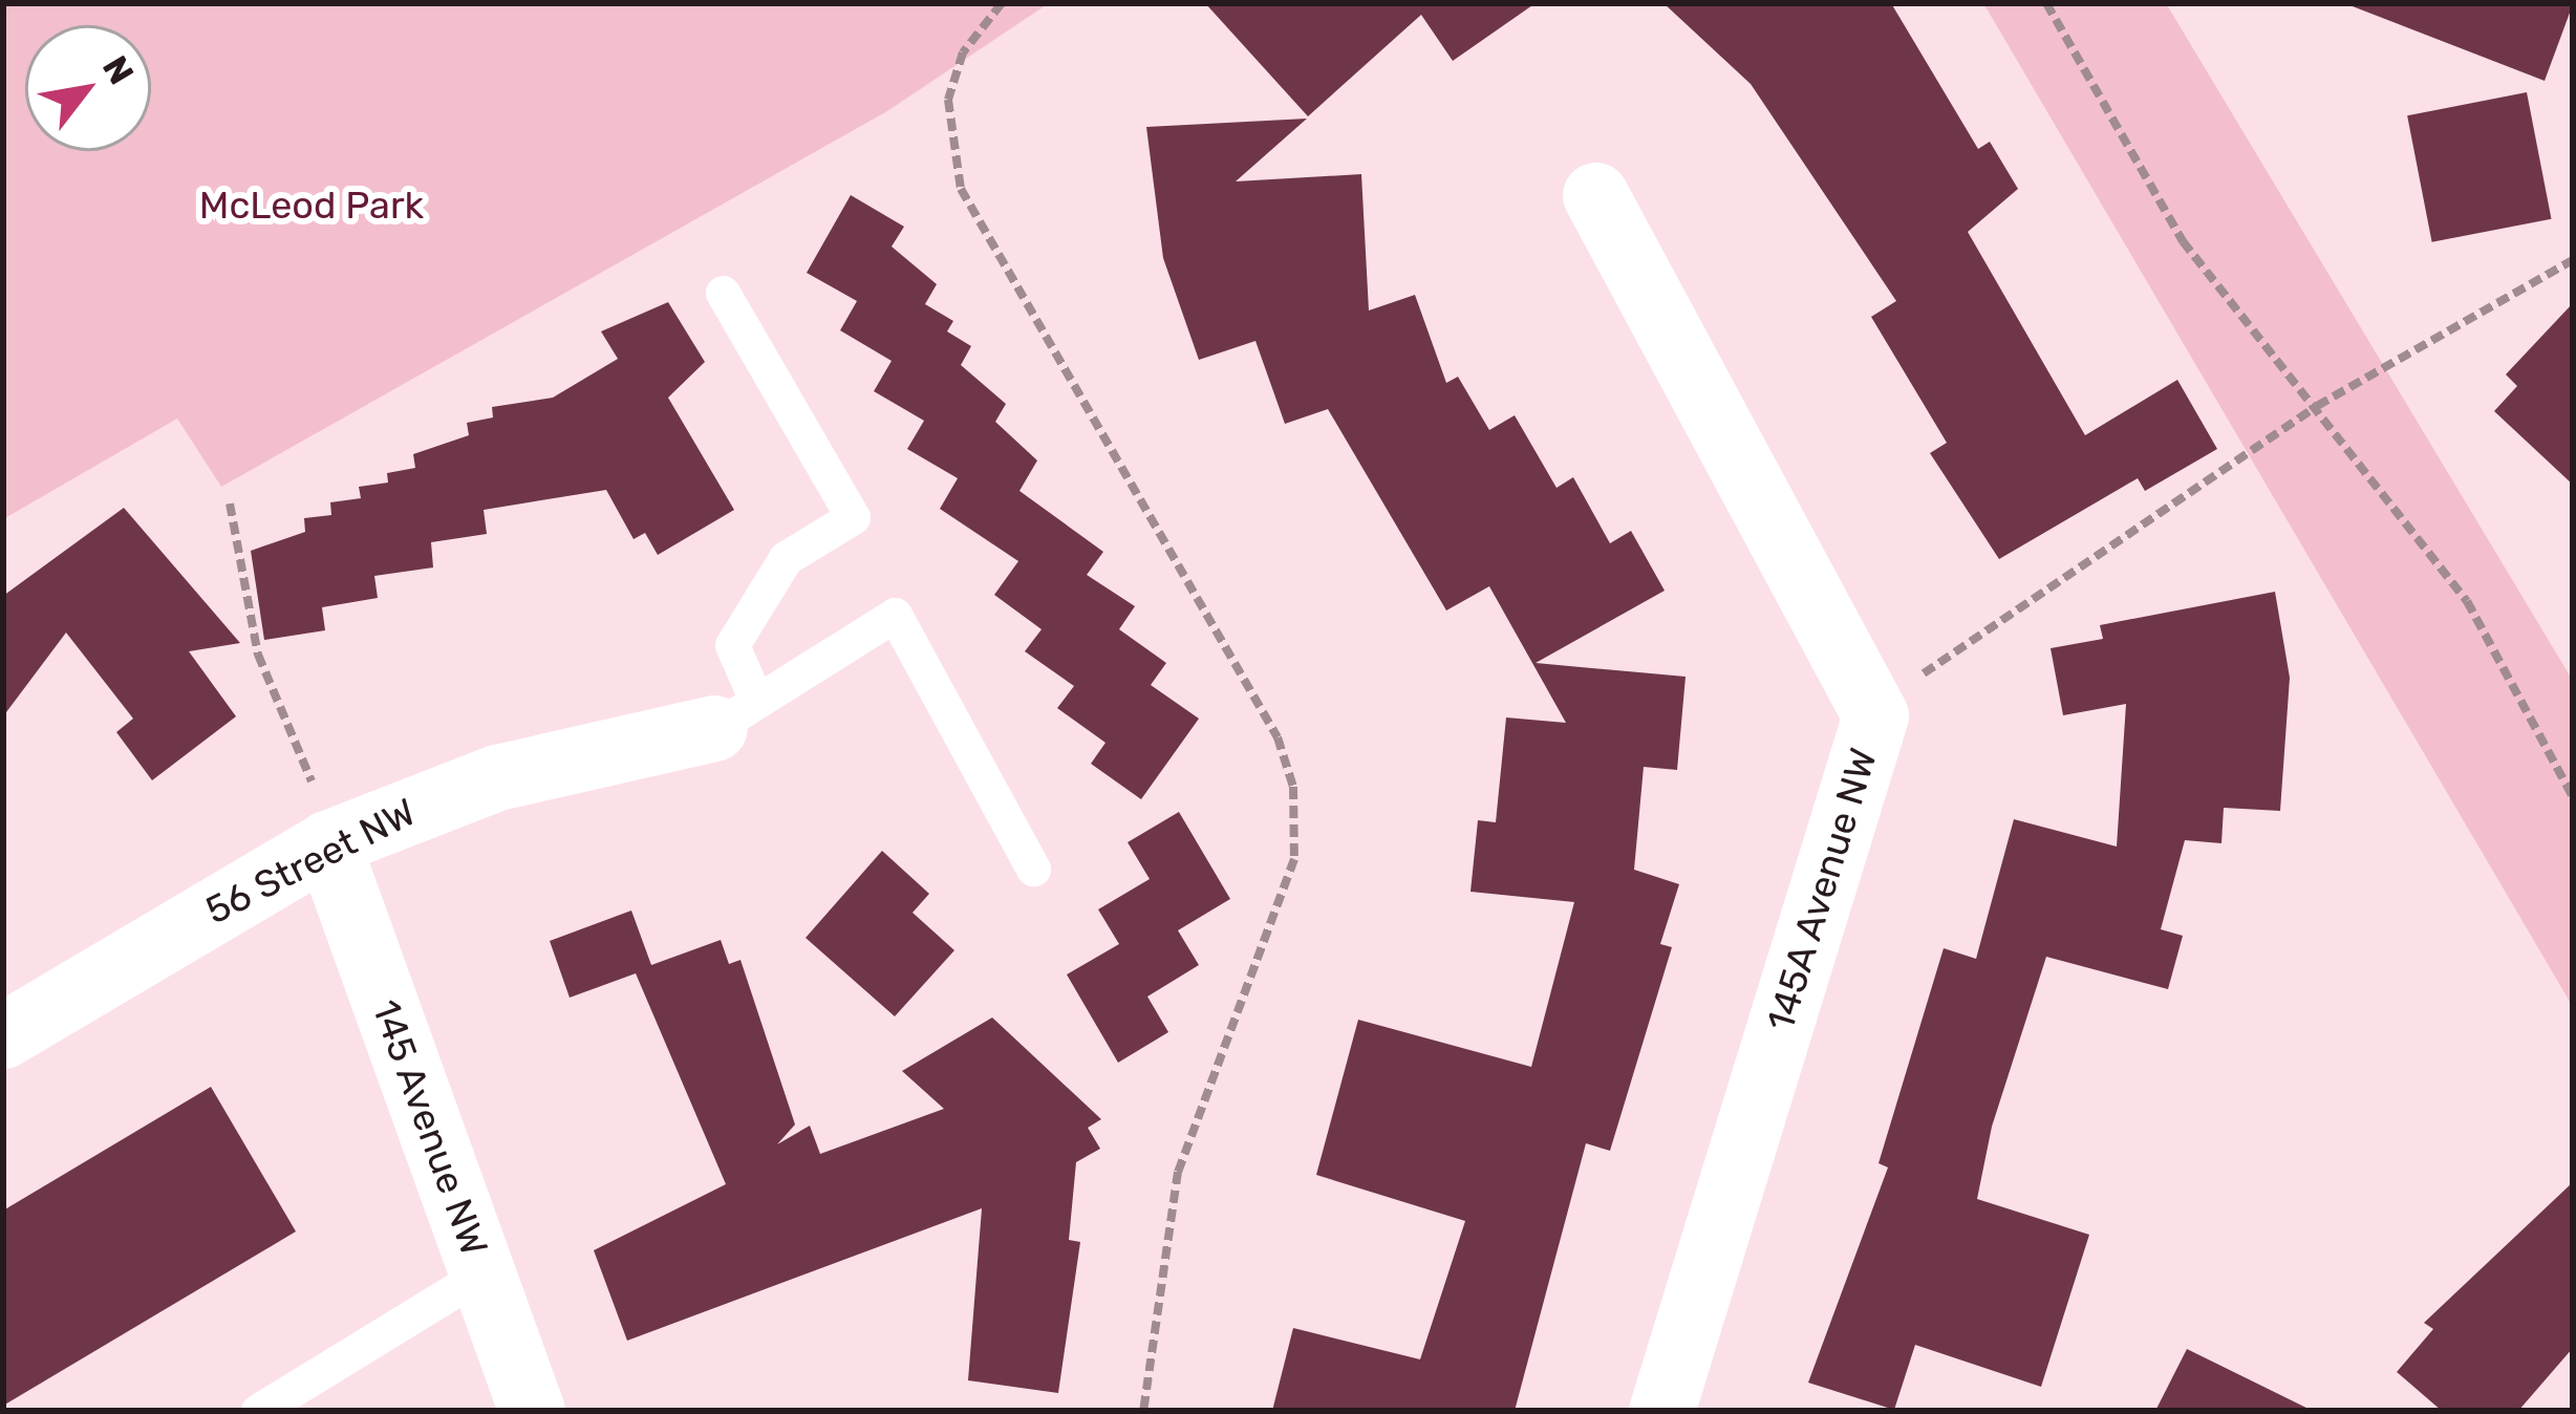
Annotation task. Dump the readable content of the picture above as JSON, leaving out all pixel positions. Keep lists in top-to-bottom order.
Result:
{
  "streets": {
    "street": ["56 Street NW", "145A Avenue NW", "145 Avenue NW"]
  },
  "crossings": [
    ["56 Street NW", "145 Avenue NW"]
  ],
  "parks": ["McLeod Park"],
  "north": "top right"
}
